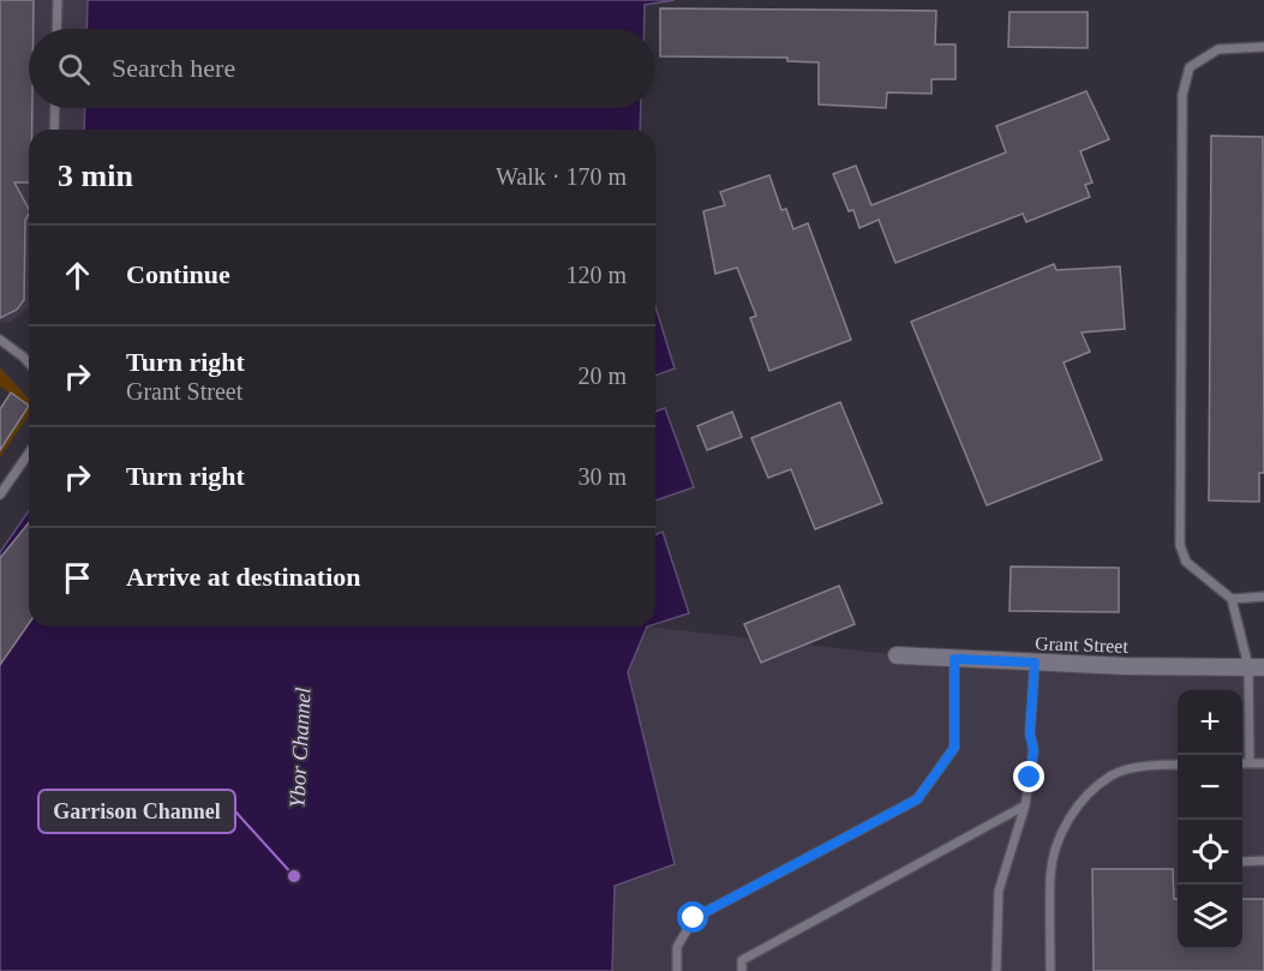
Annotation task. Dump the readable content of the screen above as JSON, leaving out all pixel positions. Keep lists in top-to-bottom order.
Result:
{
  "streets": {
    "street": ["Grant Street"]
  },
  "water": ["Ybor Channel"],
  "places": ["Garrison Channel"],
  "page": {
    "search": "Search here",
    "heading": ["3 min", "Walk · 170 m"],
    "list": [
      ["Continue", "120 m"],
      ["Turn right", "Grant Street", "20 m"],
      ["Turn right", "30 m"],
      "Arrive at destination"
    ],
    "map_buttons": ["+", "−"]
  }
}
